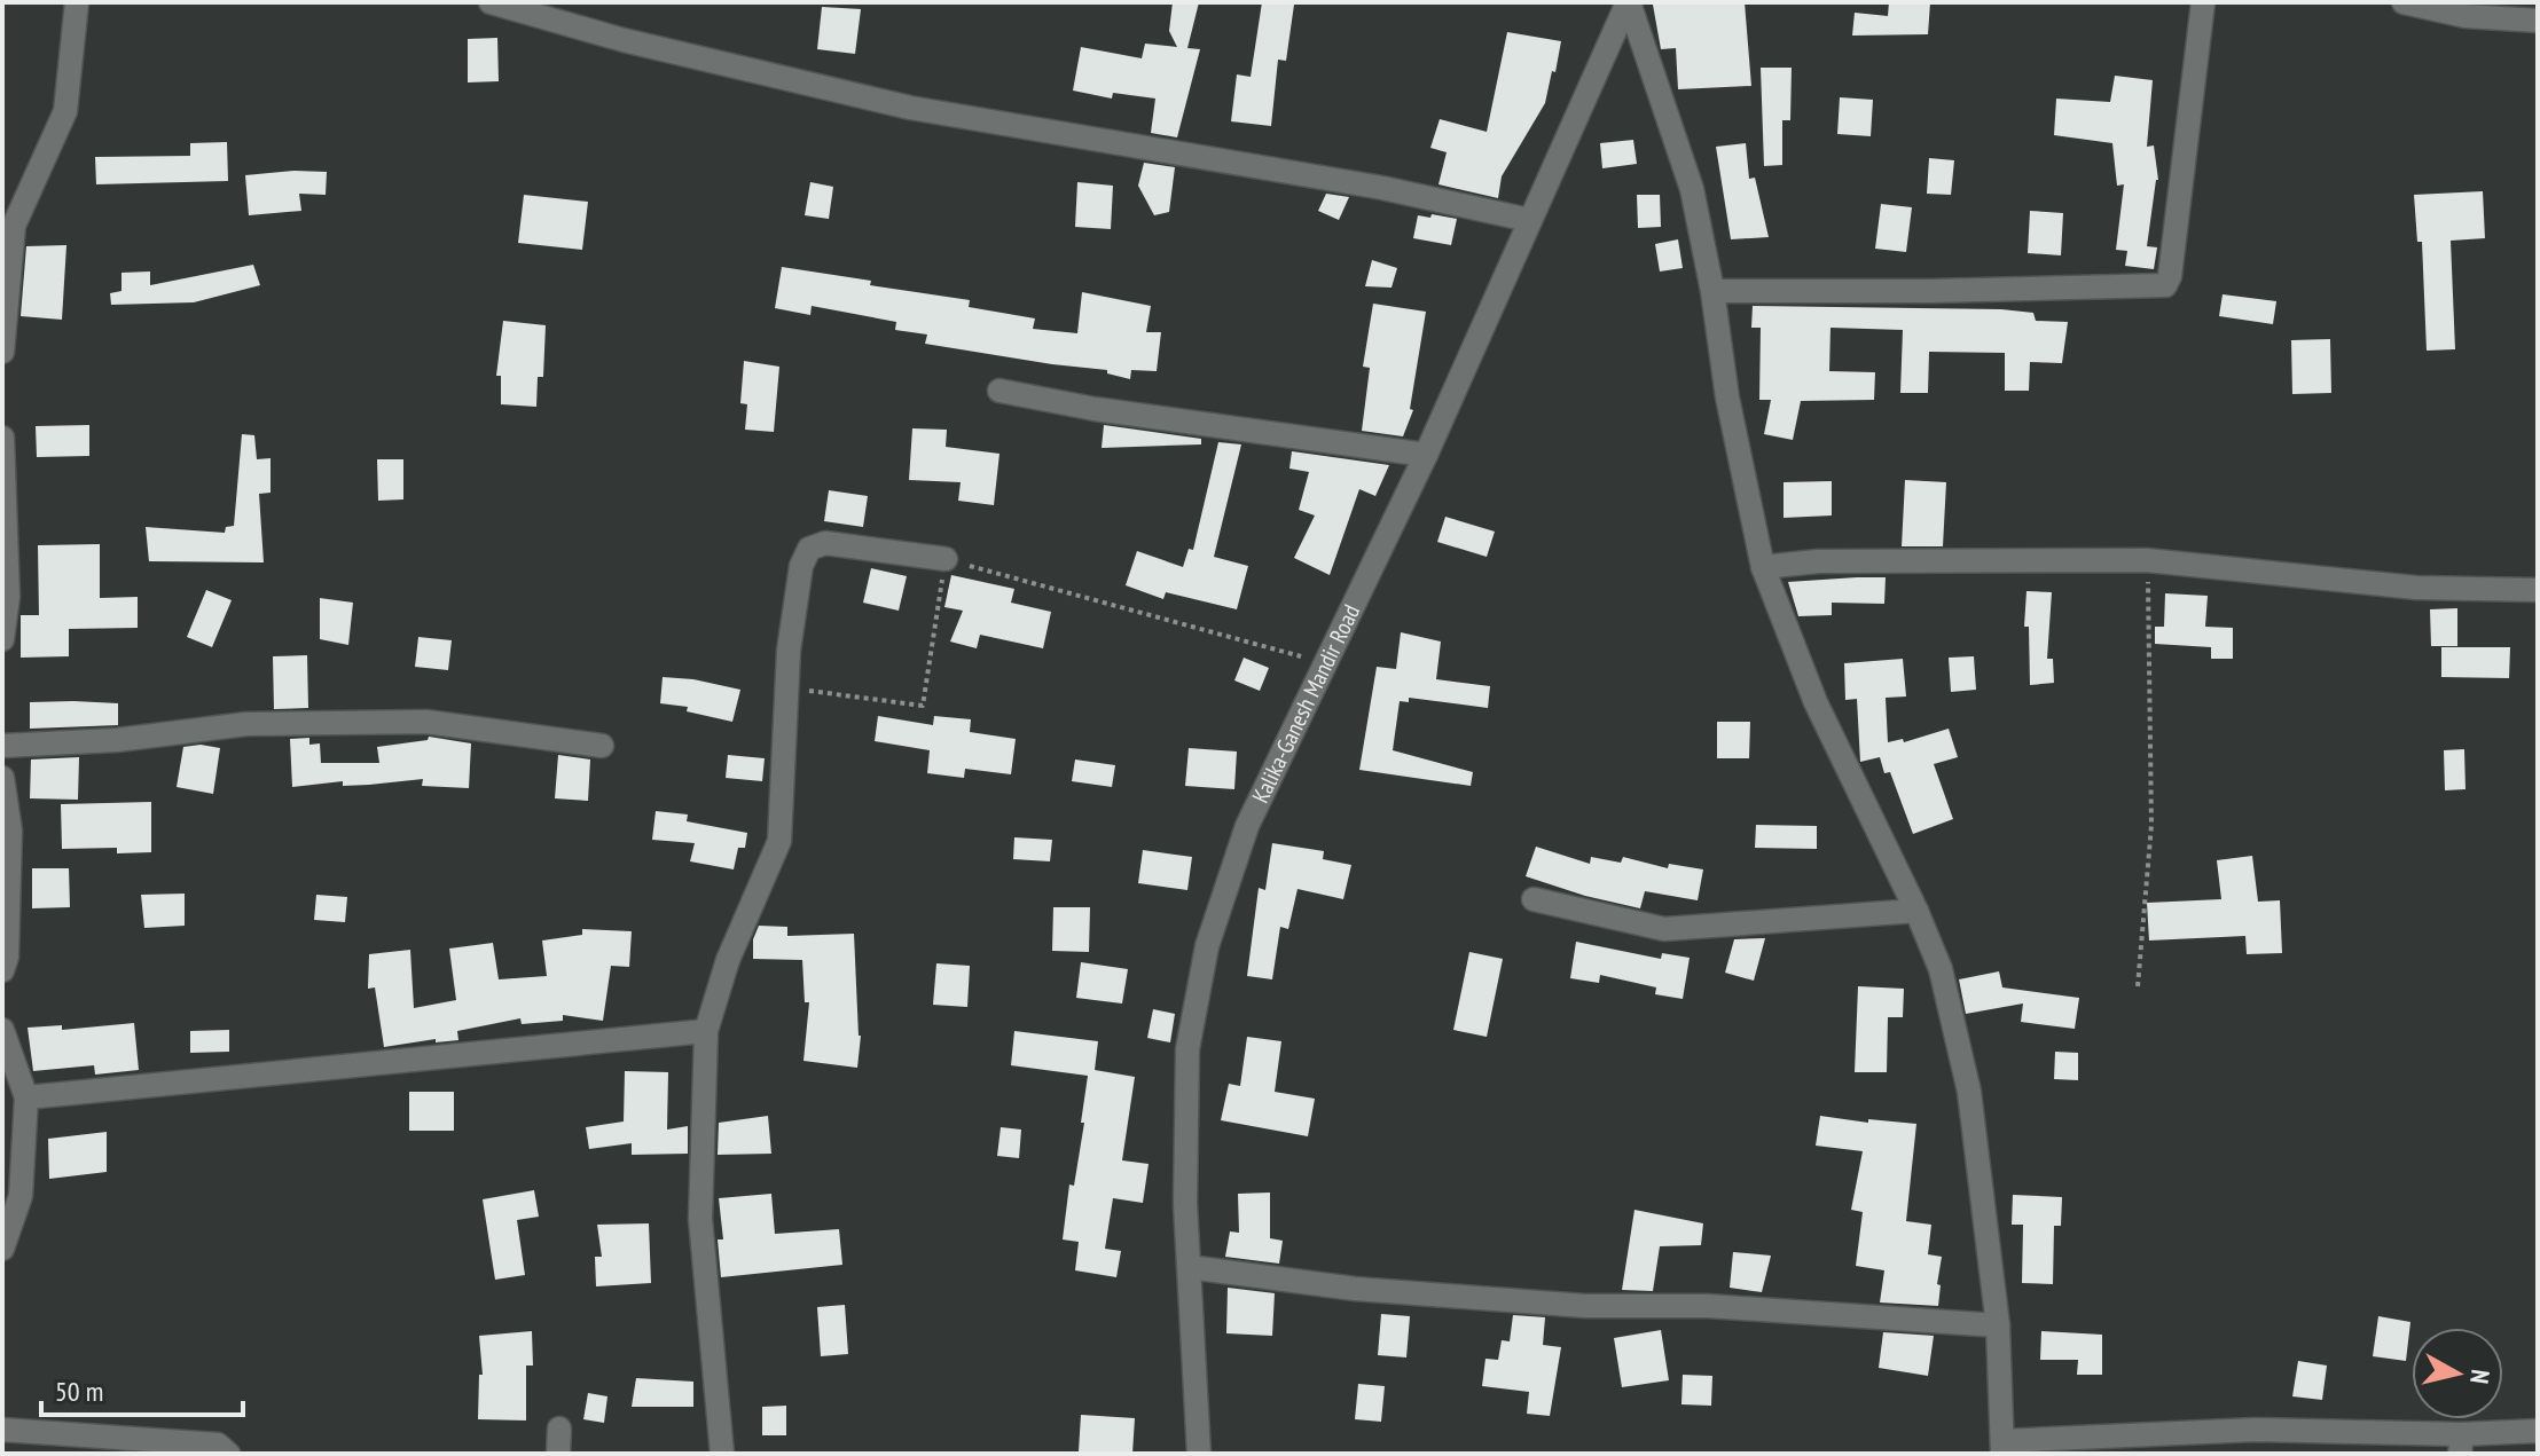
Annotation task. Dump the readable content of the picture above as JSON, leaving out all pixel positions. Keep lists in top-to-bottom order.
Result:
{
  "streets": {
    "street": ["Kalika-Ganesh Mandir Road"]
  },
  "scale_bar": "50 m",
  "north": "right"
}
